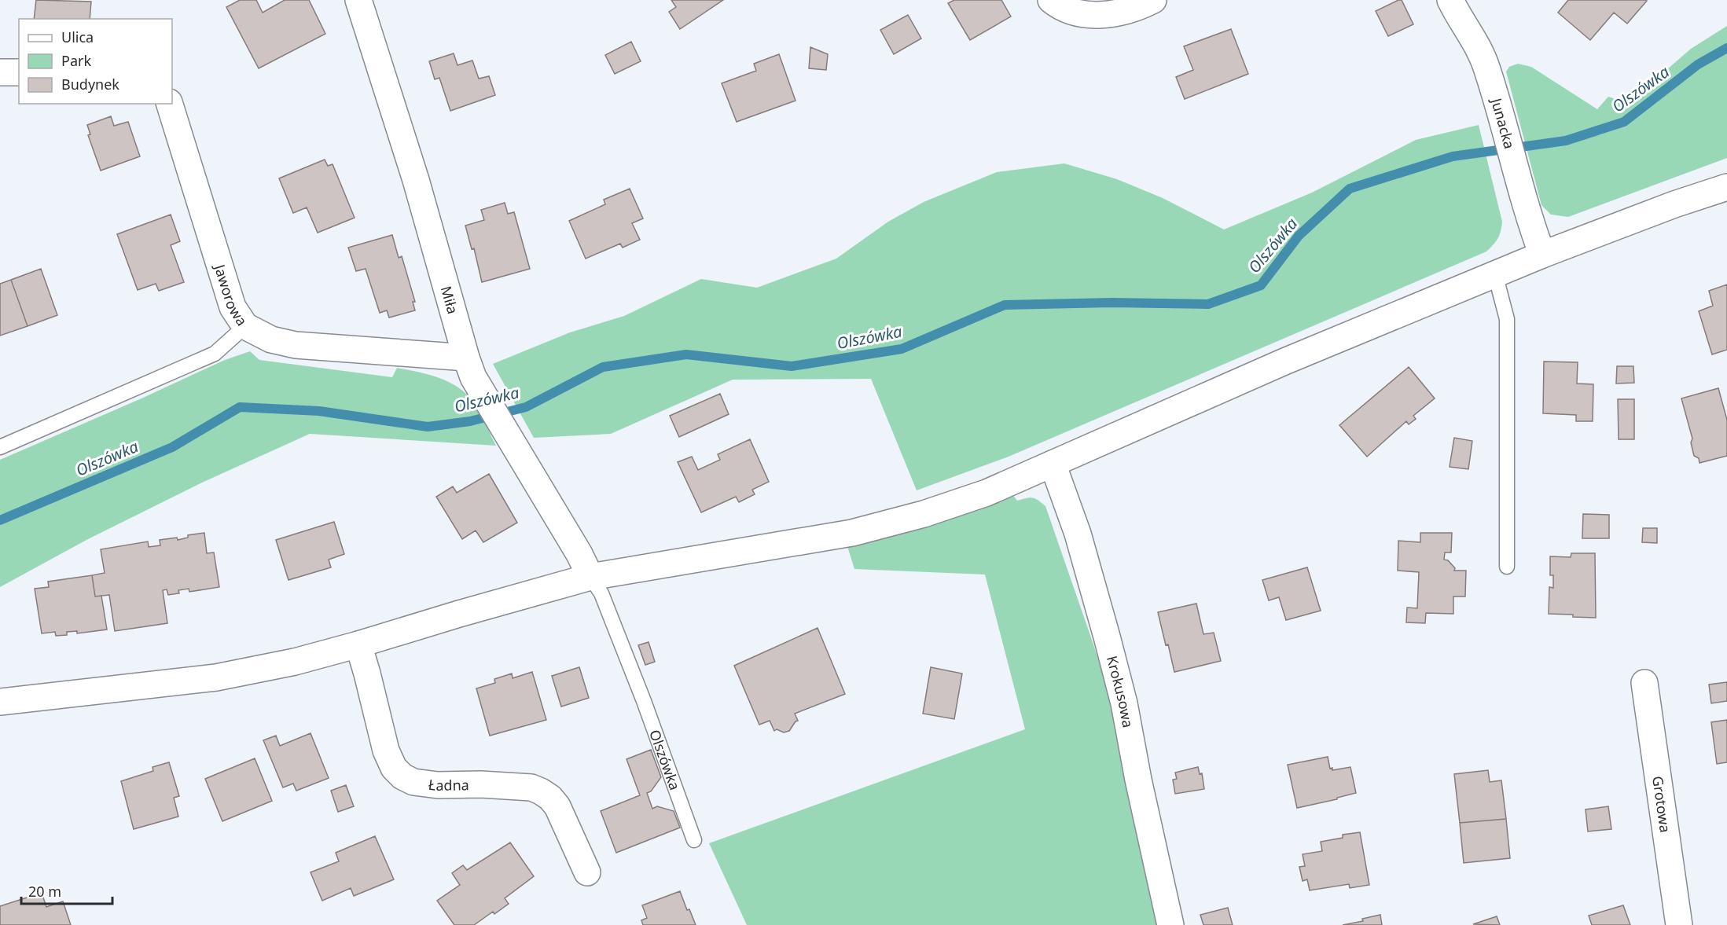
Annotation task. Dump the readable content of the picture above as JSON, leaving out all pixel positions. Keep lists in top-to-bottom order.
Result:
{
  "streets": {
    "street": [
      "Junacka",
      "Jaworowa",
      "Miła",
      "Krokusowa",
      "Ładna",
      "Grotowa"
    ],
    "lane": ["Olszówka"]
  },
  "crossings": [
    ["Jaworowa", "Miła"],
    ["Miła", "Olszówka"]
  ],
  "water": ["Olszówka"],
  "legend": ["Ulica", "Park", "Budynek"],
  "scale_bar": "20 m"
}
